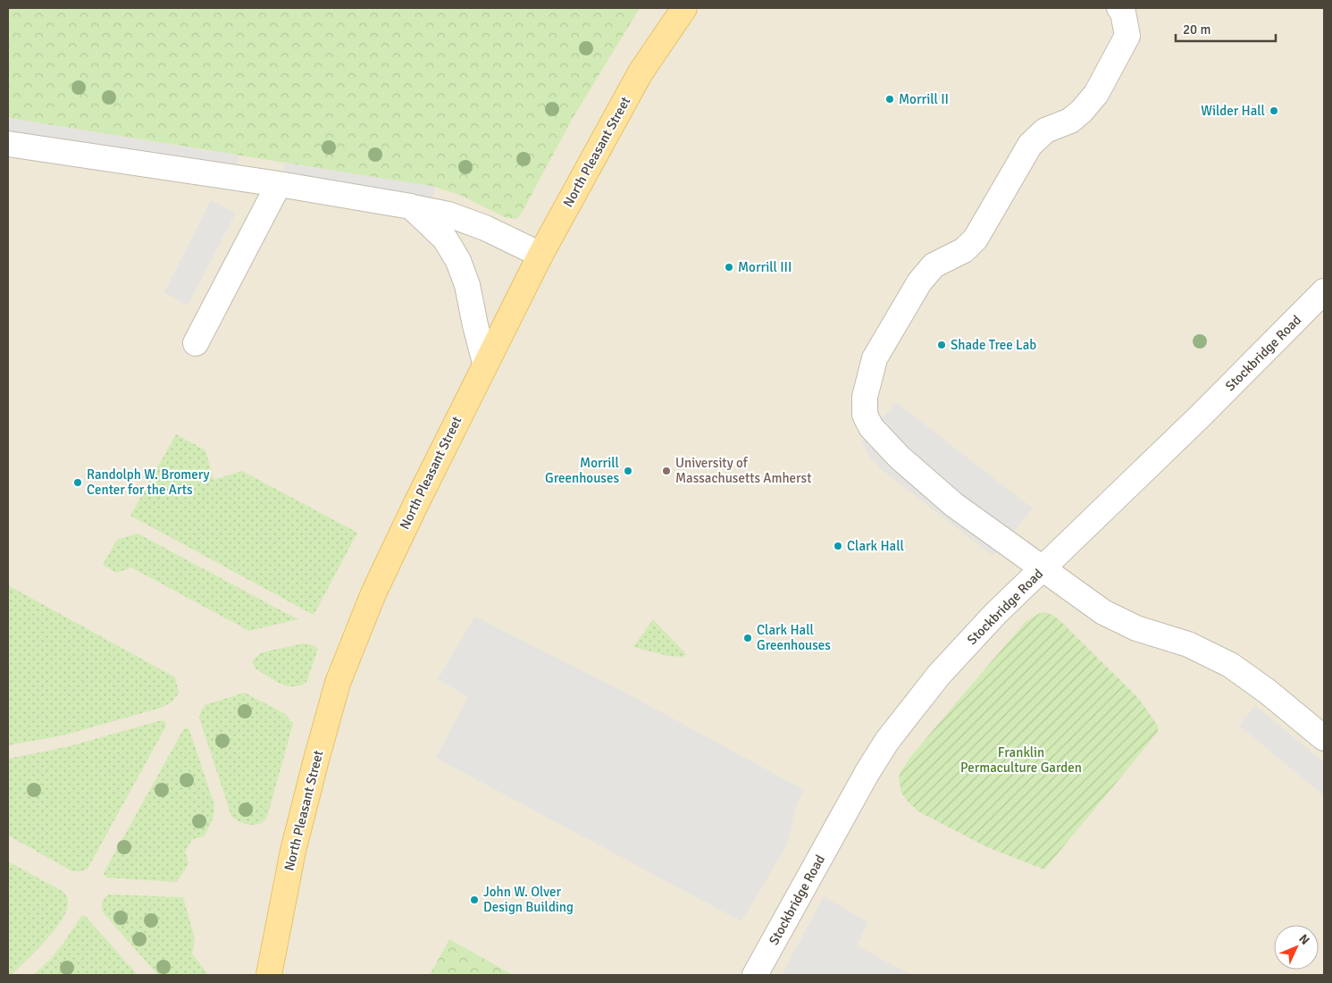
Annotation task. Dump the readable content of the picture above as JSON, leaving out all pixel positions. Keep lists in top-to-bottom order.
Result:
{
  "streets": {
    "main road": ["North Pleasant Street"],
    "lane": ["Stockbridge Road"]
  },
  "parks": ["Franklin Permaculture Garden"],
  "places": [
    "Morrill II",
    "Wilder Hall",
    "Morrill III",
    "Shade Tree Lab",
    "Morrill Greenhouses",
    "University of Massachusetts Amherst",
    "Randolph W. Bromery Center for the Arts",
    "Clark Hall",
    "Clark Hall Greenhouses",
    "John W. Olver Design Building"
  ],
  "scale_bar": "20 m",
  "north": "top right"
}
